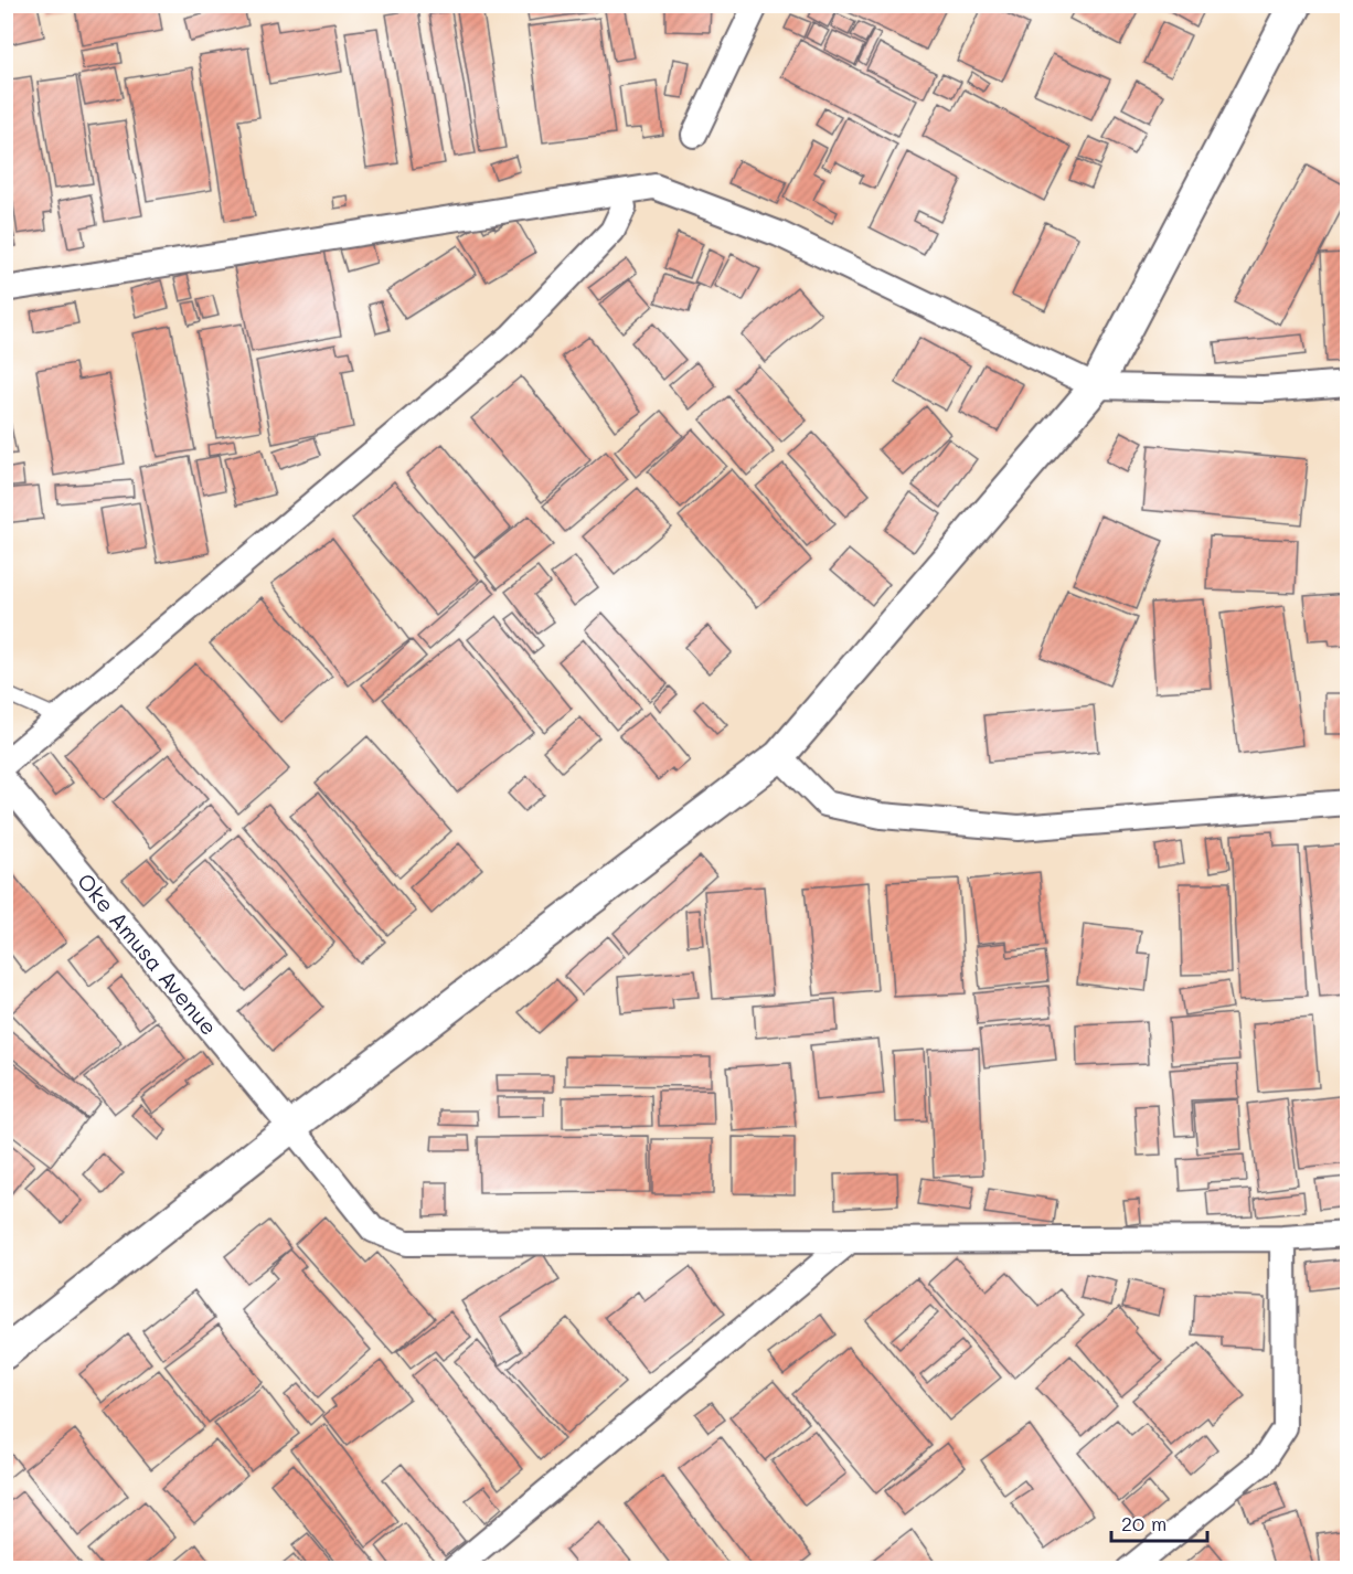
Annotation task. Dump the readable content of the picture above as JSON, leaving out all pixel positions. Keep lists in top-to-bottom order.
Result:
{
  "streets": {
    "street": ["Oke Amusa Avenue"]
  },
  "scale_bar": "20 m"
}
